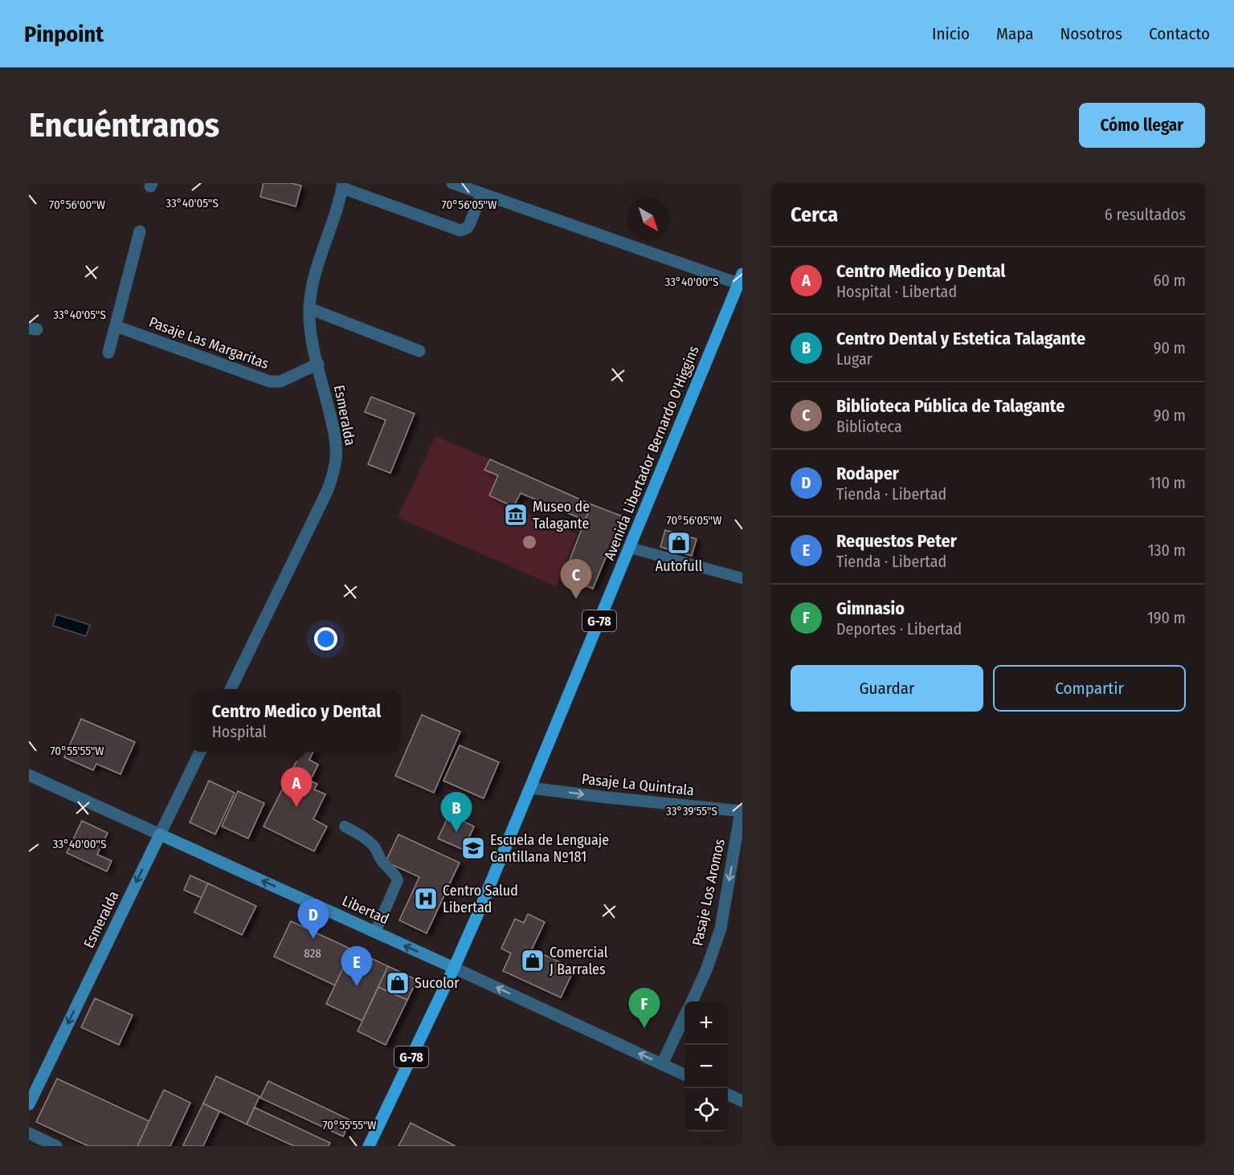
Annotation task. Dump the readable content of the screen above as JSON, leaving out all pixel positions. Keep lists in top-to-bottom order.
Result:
{
  "streets": {
    "main road": [
      "Esmeralda",
      "Avenida Libertador Bernardo O'Higgins",
      "G-78",
      "Libertad"
    ],
    "street": ["Pasaje Las Margaritas", "Pasaje La Quintrala", "Pasaje Los Aromos"]
  },
  "crossings": [
    ["Pasaje Las Margaritas", "Esmeralda"],
    ["Esmeralda", "Libertad"],
    ["Avenida Libertador Bernardo O'Higgins", "Pasaje La Quintrala"],
    ["Avenida Libertador Bernardo O'Higgins", "Libertad"],
    ["Pasaje La Quintrala", "Pasaje Los Aromos"]
  ],
  "one_way": ["Pasaje La Quintrala", "Pasaje Los Aromos", "Libertad"],
  "places": {
    "museum": ["Museo de Talagante"],
    "shop": ["Autofull", "Comercial J Barrales", "Sucolor"],
    "school or university": ["Escuela de Lenguaje Cantillana Nº181"],
    "hospital": ["Centro Salud Libertad"]
  },
  "house_numbers": ["828"],
  "north": "bottom right",
  "page": {
    "header": "Pinpoint",
    "nav": [
      "Inicio",
      "Mapa",
      "Nosotros",
      "Contacto"
    ],
    "buttons": [
      "Cómo llegar",
      ["Guardar", "Compartir"]
    ],
    "title": "Encuéntranos",
    "heading": ["Cerca", "6 resultados"],
    "list": [
      {
        "mark": "A",
        "name": "Centro Medico y Dental",
        "note": "Hospital · Libertad",
        "value": "60 m"
      },
      {
        "mark": "B",
        "name": "Centro Dental y Estetica Talagante",
        "note": "Lugar",
        "value": "90 m"
      },
      {
        "mark": "C",
        "name": "Biblioteca Pública de Talagante",
        "note": "Biblioteca",
        "value": "90 m"
      },
      {
        "mark": "D",
        "name": "Rodaper",
        "note": "Tienda · Libertad",
        "value": "110 m"
      },
      {
        "mark": "E",
        "name": "Requestos Peter",
        "note": "Tienda · Libertad",
        "value": "130 m"
      },
      {
        "mark": "F",
        "name": "Gimnasio",
        "note": "Deportes · Libertad",
        "value": "190 m"
      }
    ],
    "pins": [
      "C",
      "A",
      "B",
      "D",
      "E",
      "F"
    ],
    "popup": ["Centro Medico y Dental", "Hospital"],
    "map_buttons": ["+", "−"]
  },
  "coordinates": [
    "33°40'05\"S",
    "70°56'00\"W",
    "70°56'05\"W",
    "33°40'00\"S",
    "70°55'55\"W",
    "33°39'55\"S"
  ]
}
